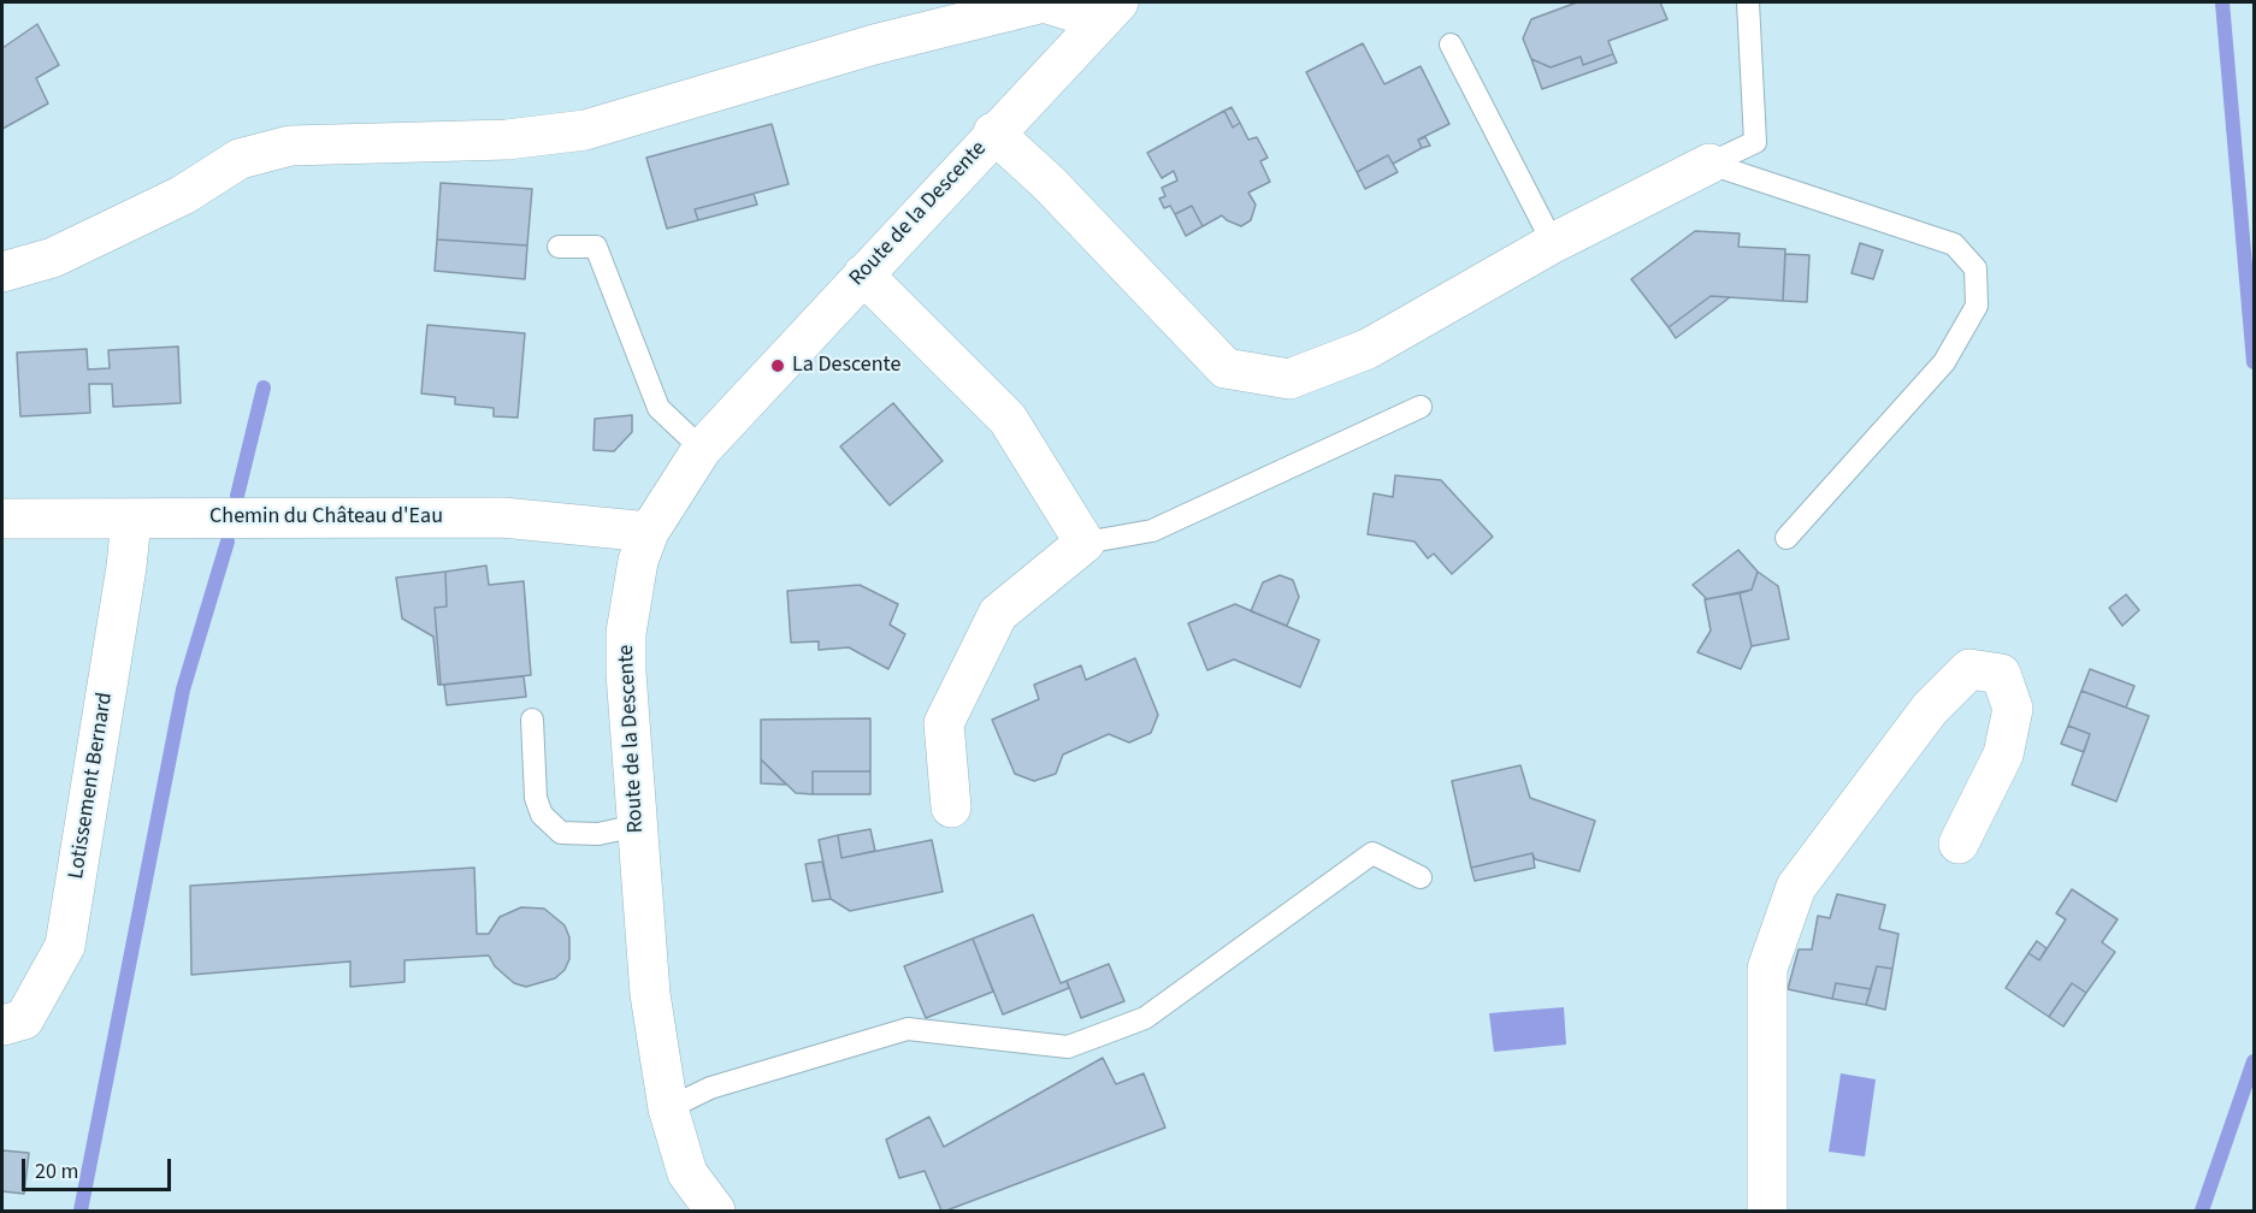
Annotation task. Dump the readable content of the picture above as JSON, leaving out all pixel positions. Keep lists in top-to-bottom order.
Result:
{
  "streets": {
    "street": ["Route de la Descente", "Chemin du Château d'Eau", "Lotissement Bernard"]
  },
  "crossings": [
    ["Route de la Descente", "Chemin du Château d'Eau"],
    ["Chemin du Château d'Eau", "Lotissement Bernard"]
  ],
  "places": ["La Descente"],
  "scale_bar": "20 m"
}
